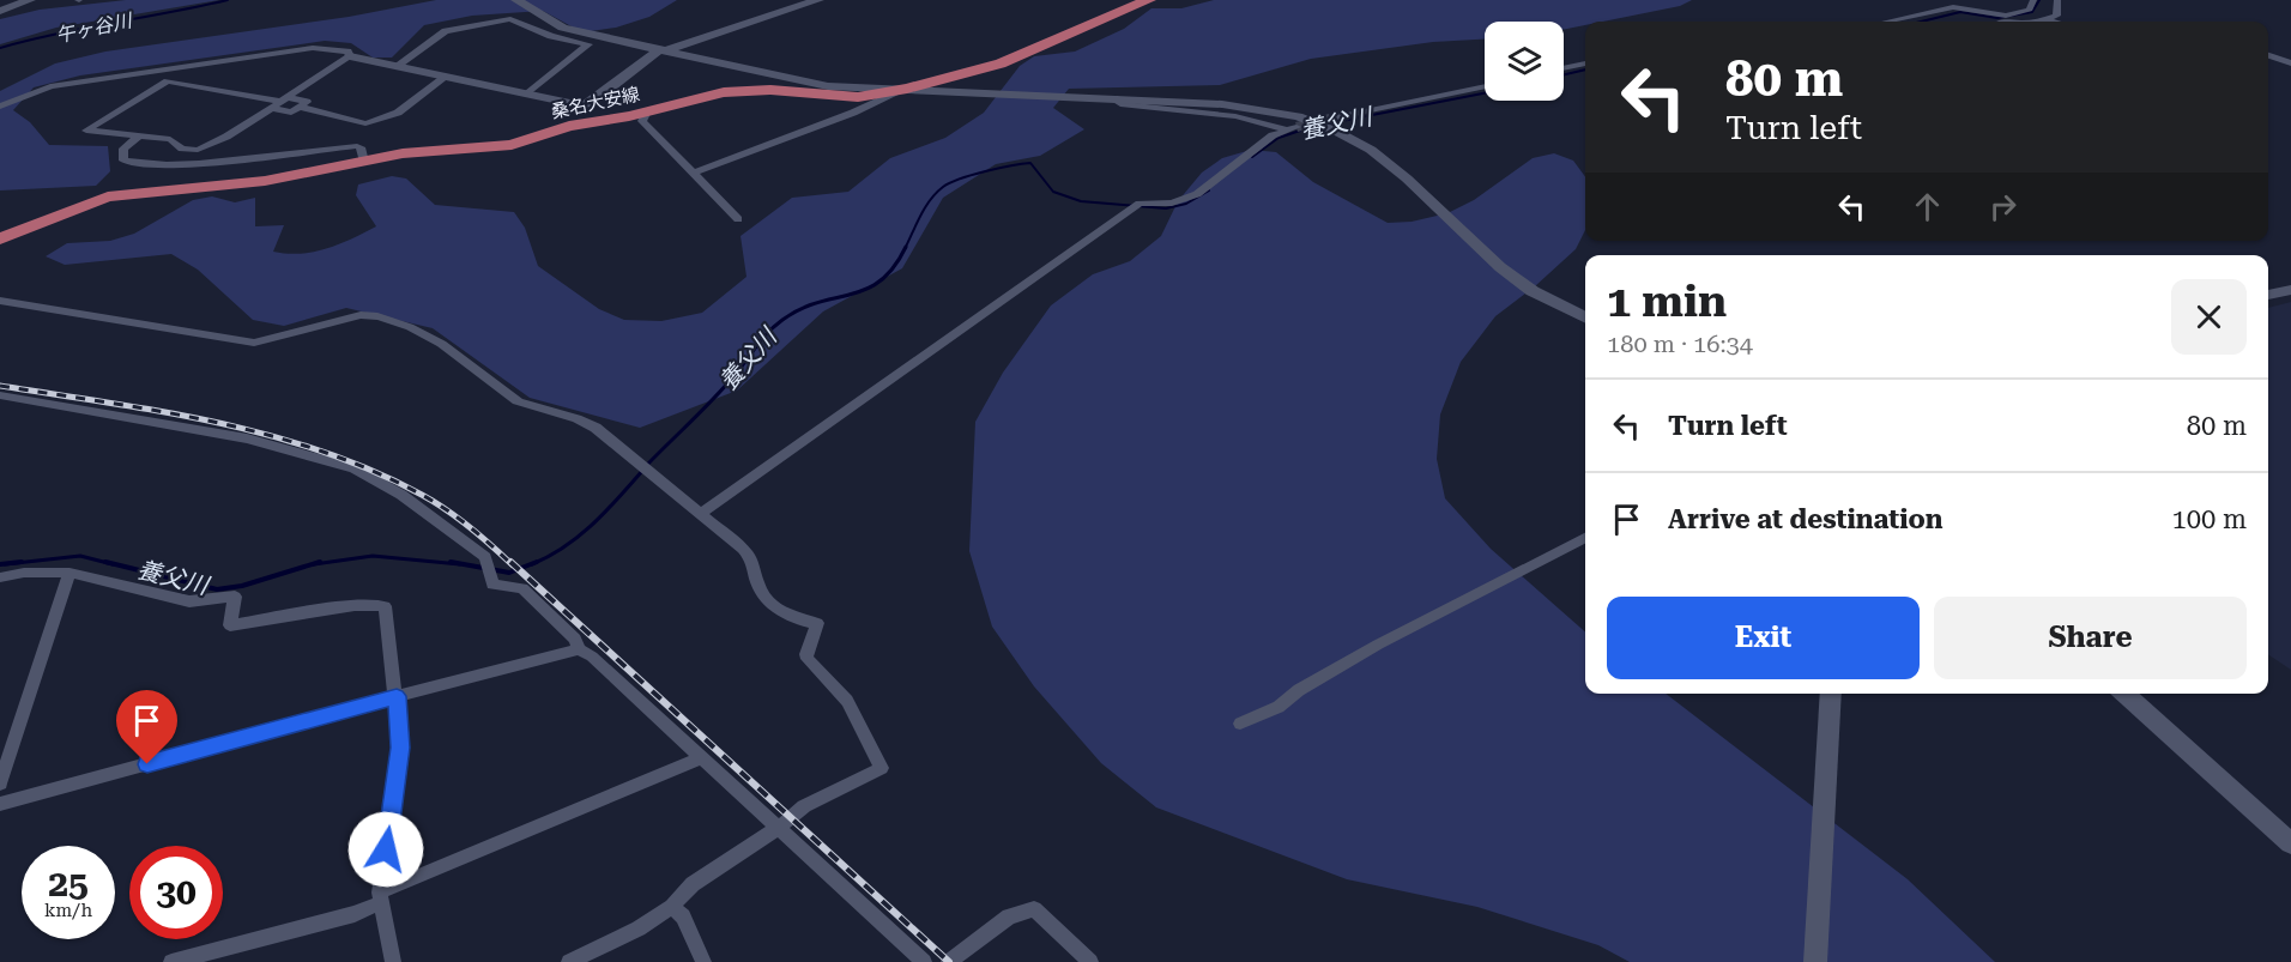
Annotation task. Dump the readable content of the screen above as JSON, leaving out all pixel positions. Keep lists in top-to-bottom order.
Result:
{
  "streets": {
    "main road": ["桑名大安線"]
  },
  "water": ["午ヶ谷川", "養父川"],
  "page": {
    "turn": ["80 m", "Turn left"],
    "heading": ["1 min", "180 m · 16:34"],
    "list": [
      {
        "name": "Turn left",
        "value": "80 m"
      },
      {
        "name": "Arrive at destination",
        "value": "100 m"
      }
    ],
    "buttons": ["Exit", "Share"],
    "speed": "25 km/h",
    "limit": "30"
  }
}
